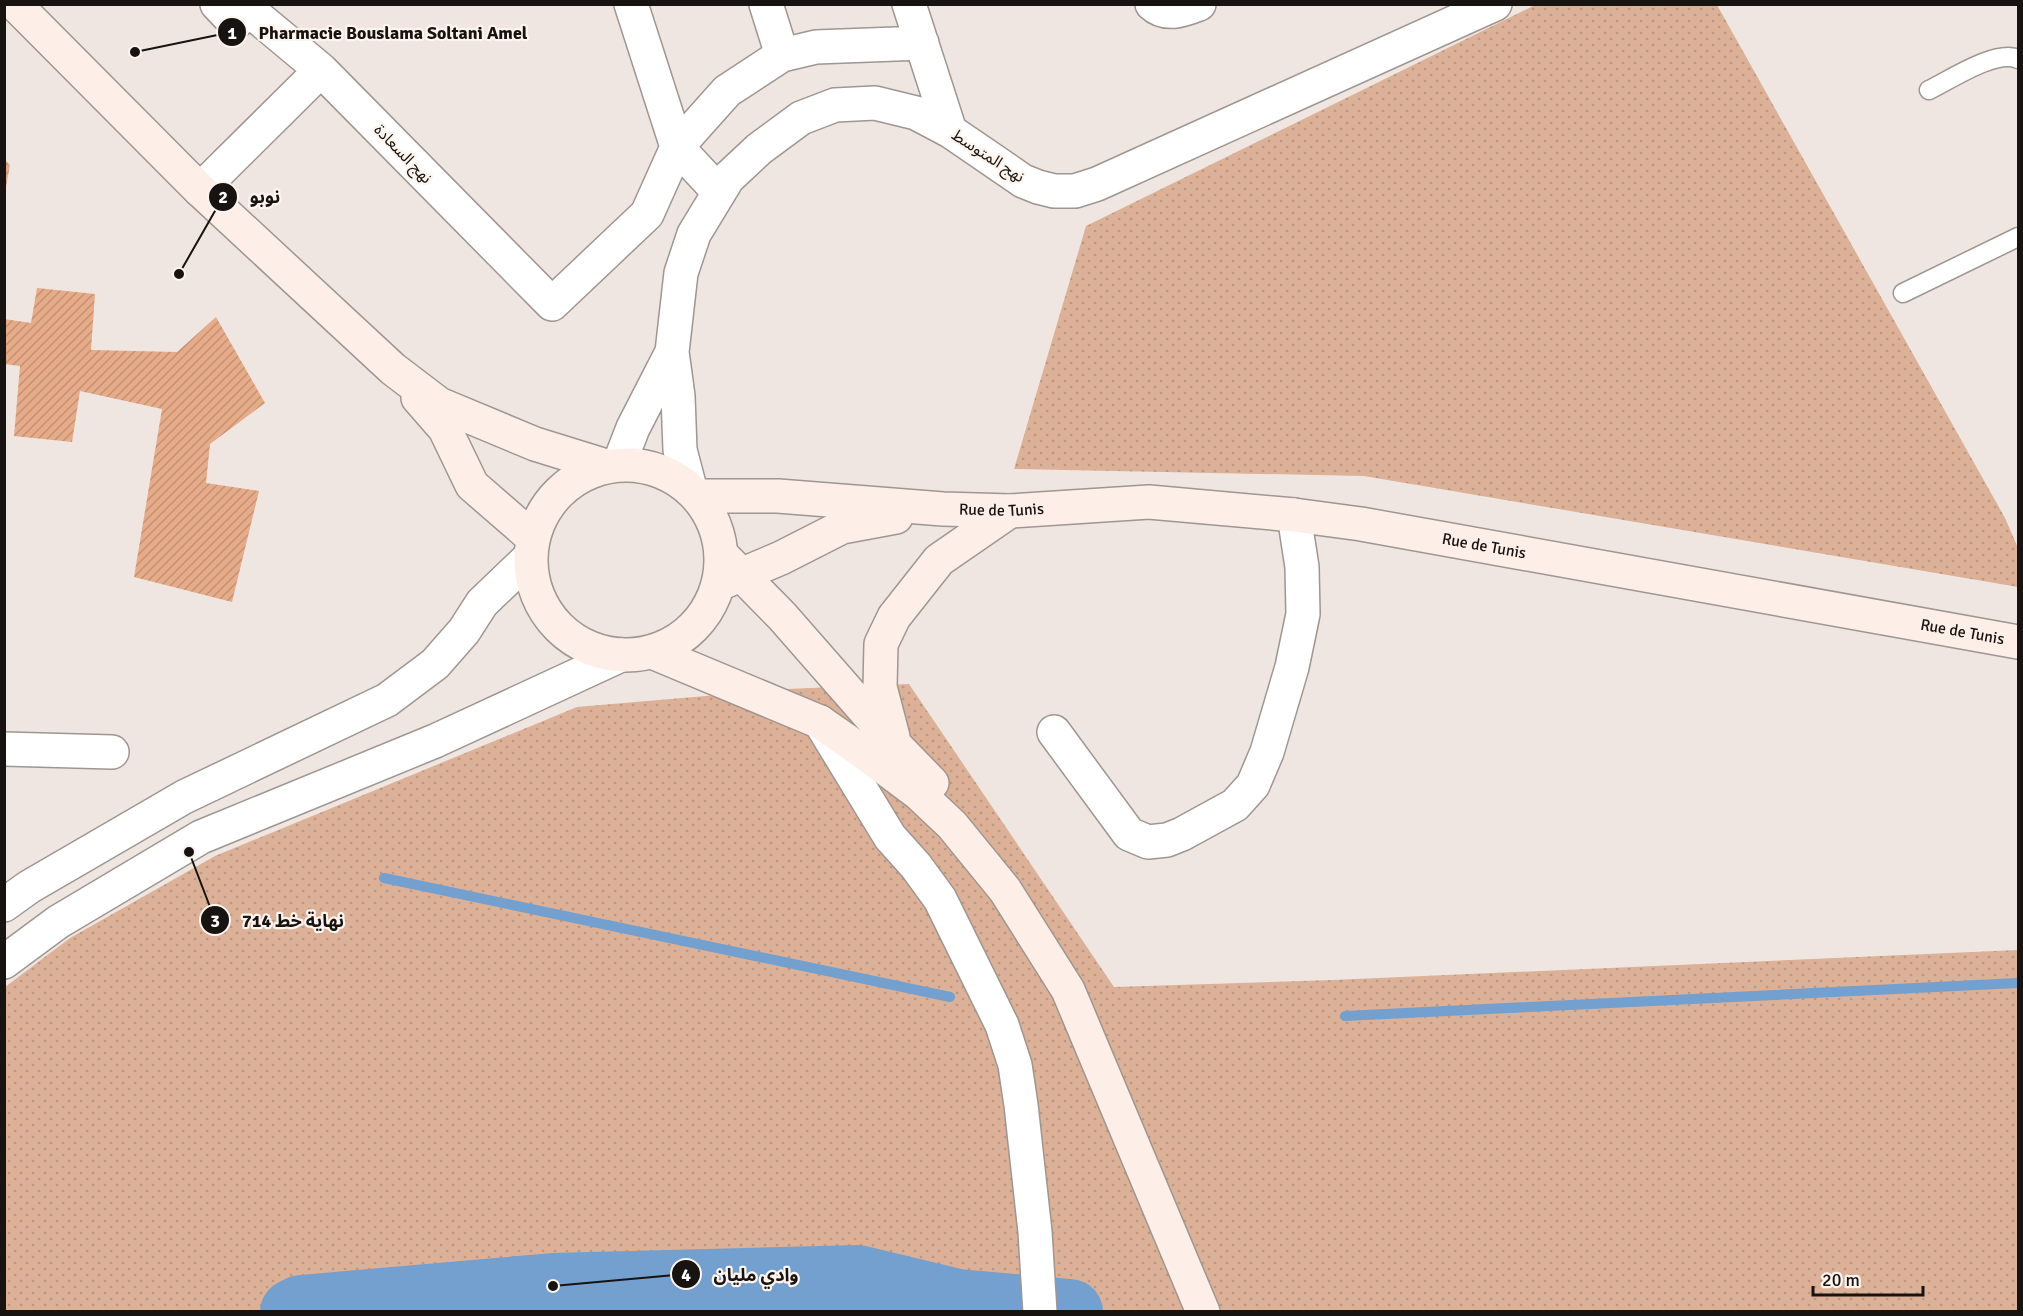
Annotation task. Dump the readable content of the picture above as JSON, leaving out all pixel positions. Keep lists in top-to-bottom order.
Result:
{
  "streets": {
    "main road": ["Rue de Tunis"],
    "street": ["نهج السعادة", "نهج المتوسط"]
  },
  "places": [
    "Pharmacie Bouslama Soltani Amel",
    "نوبو",
    "نهاية خط 714",
    "وادي مليان"
  ],
  "scale_bar": "20 m"
}
